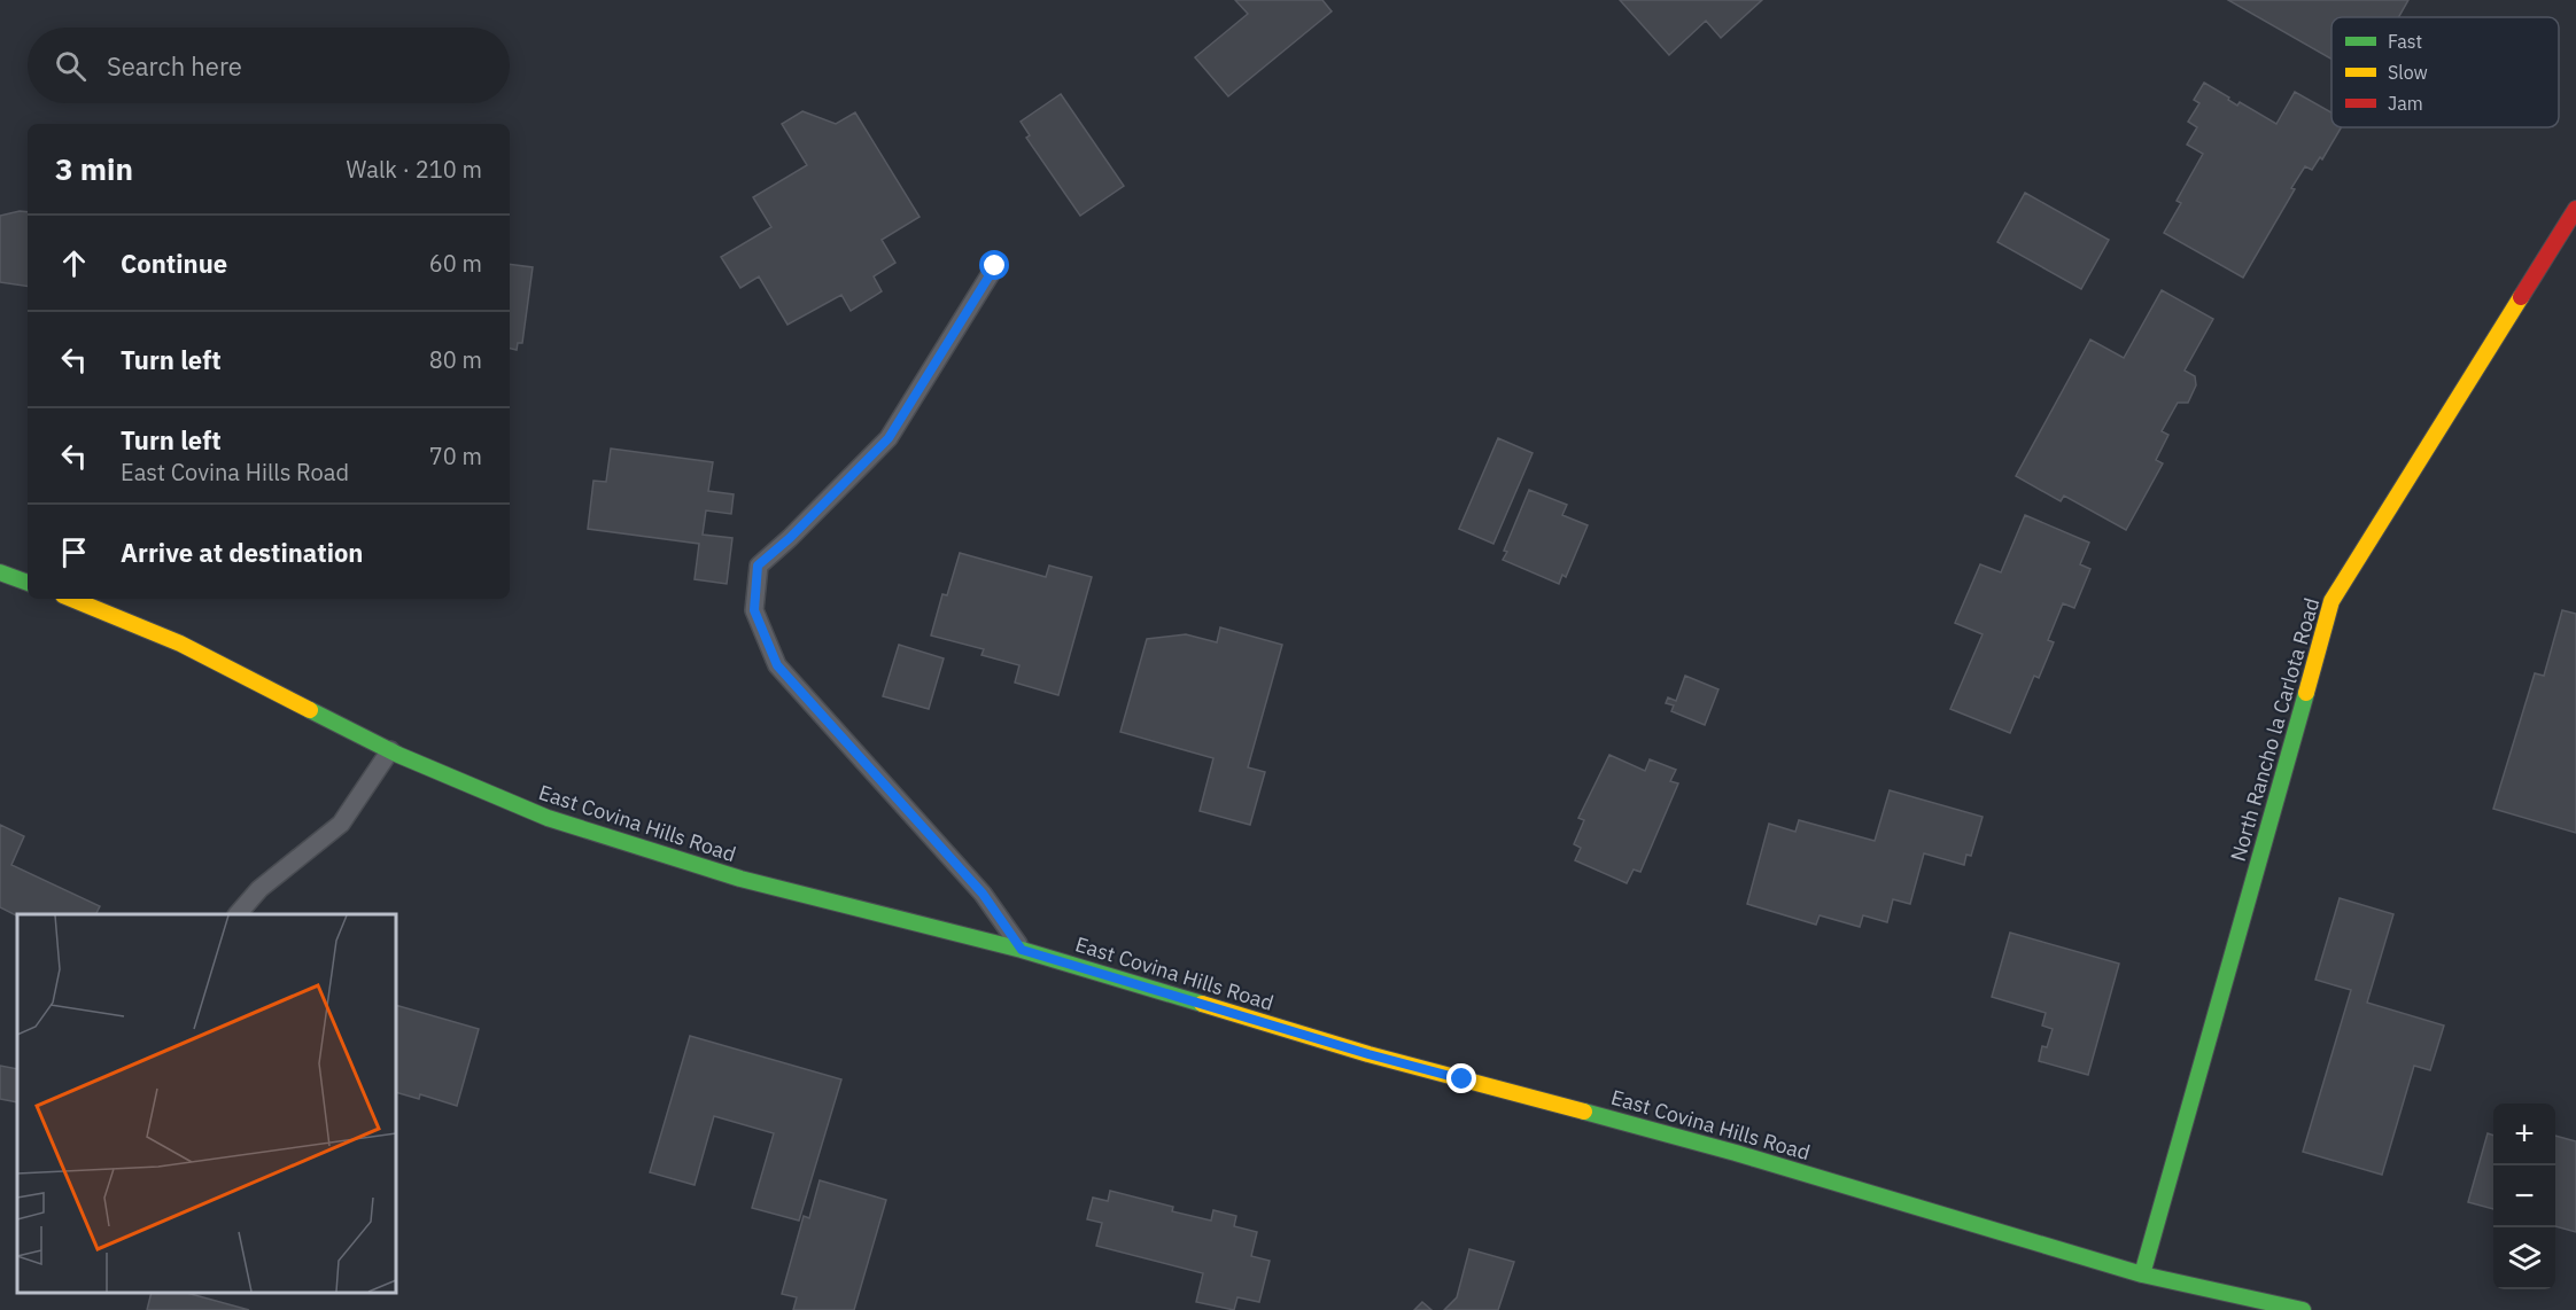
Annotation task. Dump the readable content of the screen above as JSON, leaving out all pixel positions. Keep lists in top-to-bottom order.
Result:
{
  "streets": {
    "street": ["North Rancho la Carlota Road", "East Covina Hills Road"]
  },
  "crossings": [
    ["North Rancho la Carlota Road", "East Covina Hills Road"]
  ],
  "legend": ["Fast", "Slow", "Jam"],
  "page": {
    "search": "Search here",
    "heading": ["3 min", "Walk · 210 m"],
    "list": [
      ["Continue", "60 m"],
      ["Turn left", "80 m"],
      ["Turn left", "East Covina Hills Road", "70 m"],
      "Arrive at destination"
    ],
    "map_buttons": ["+", "−"]
  }
}
